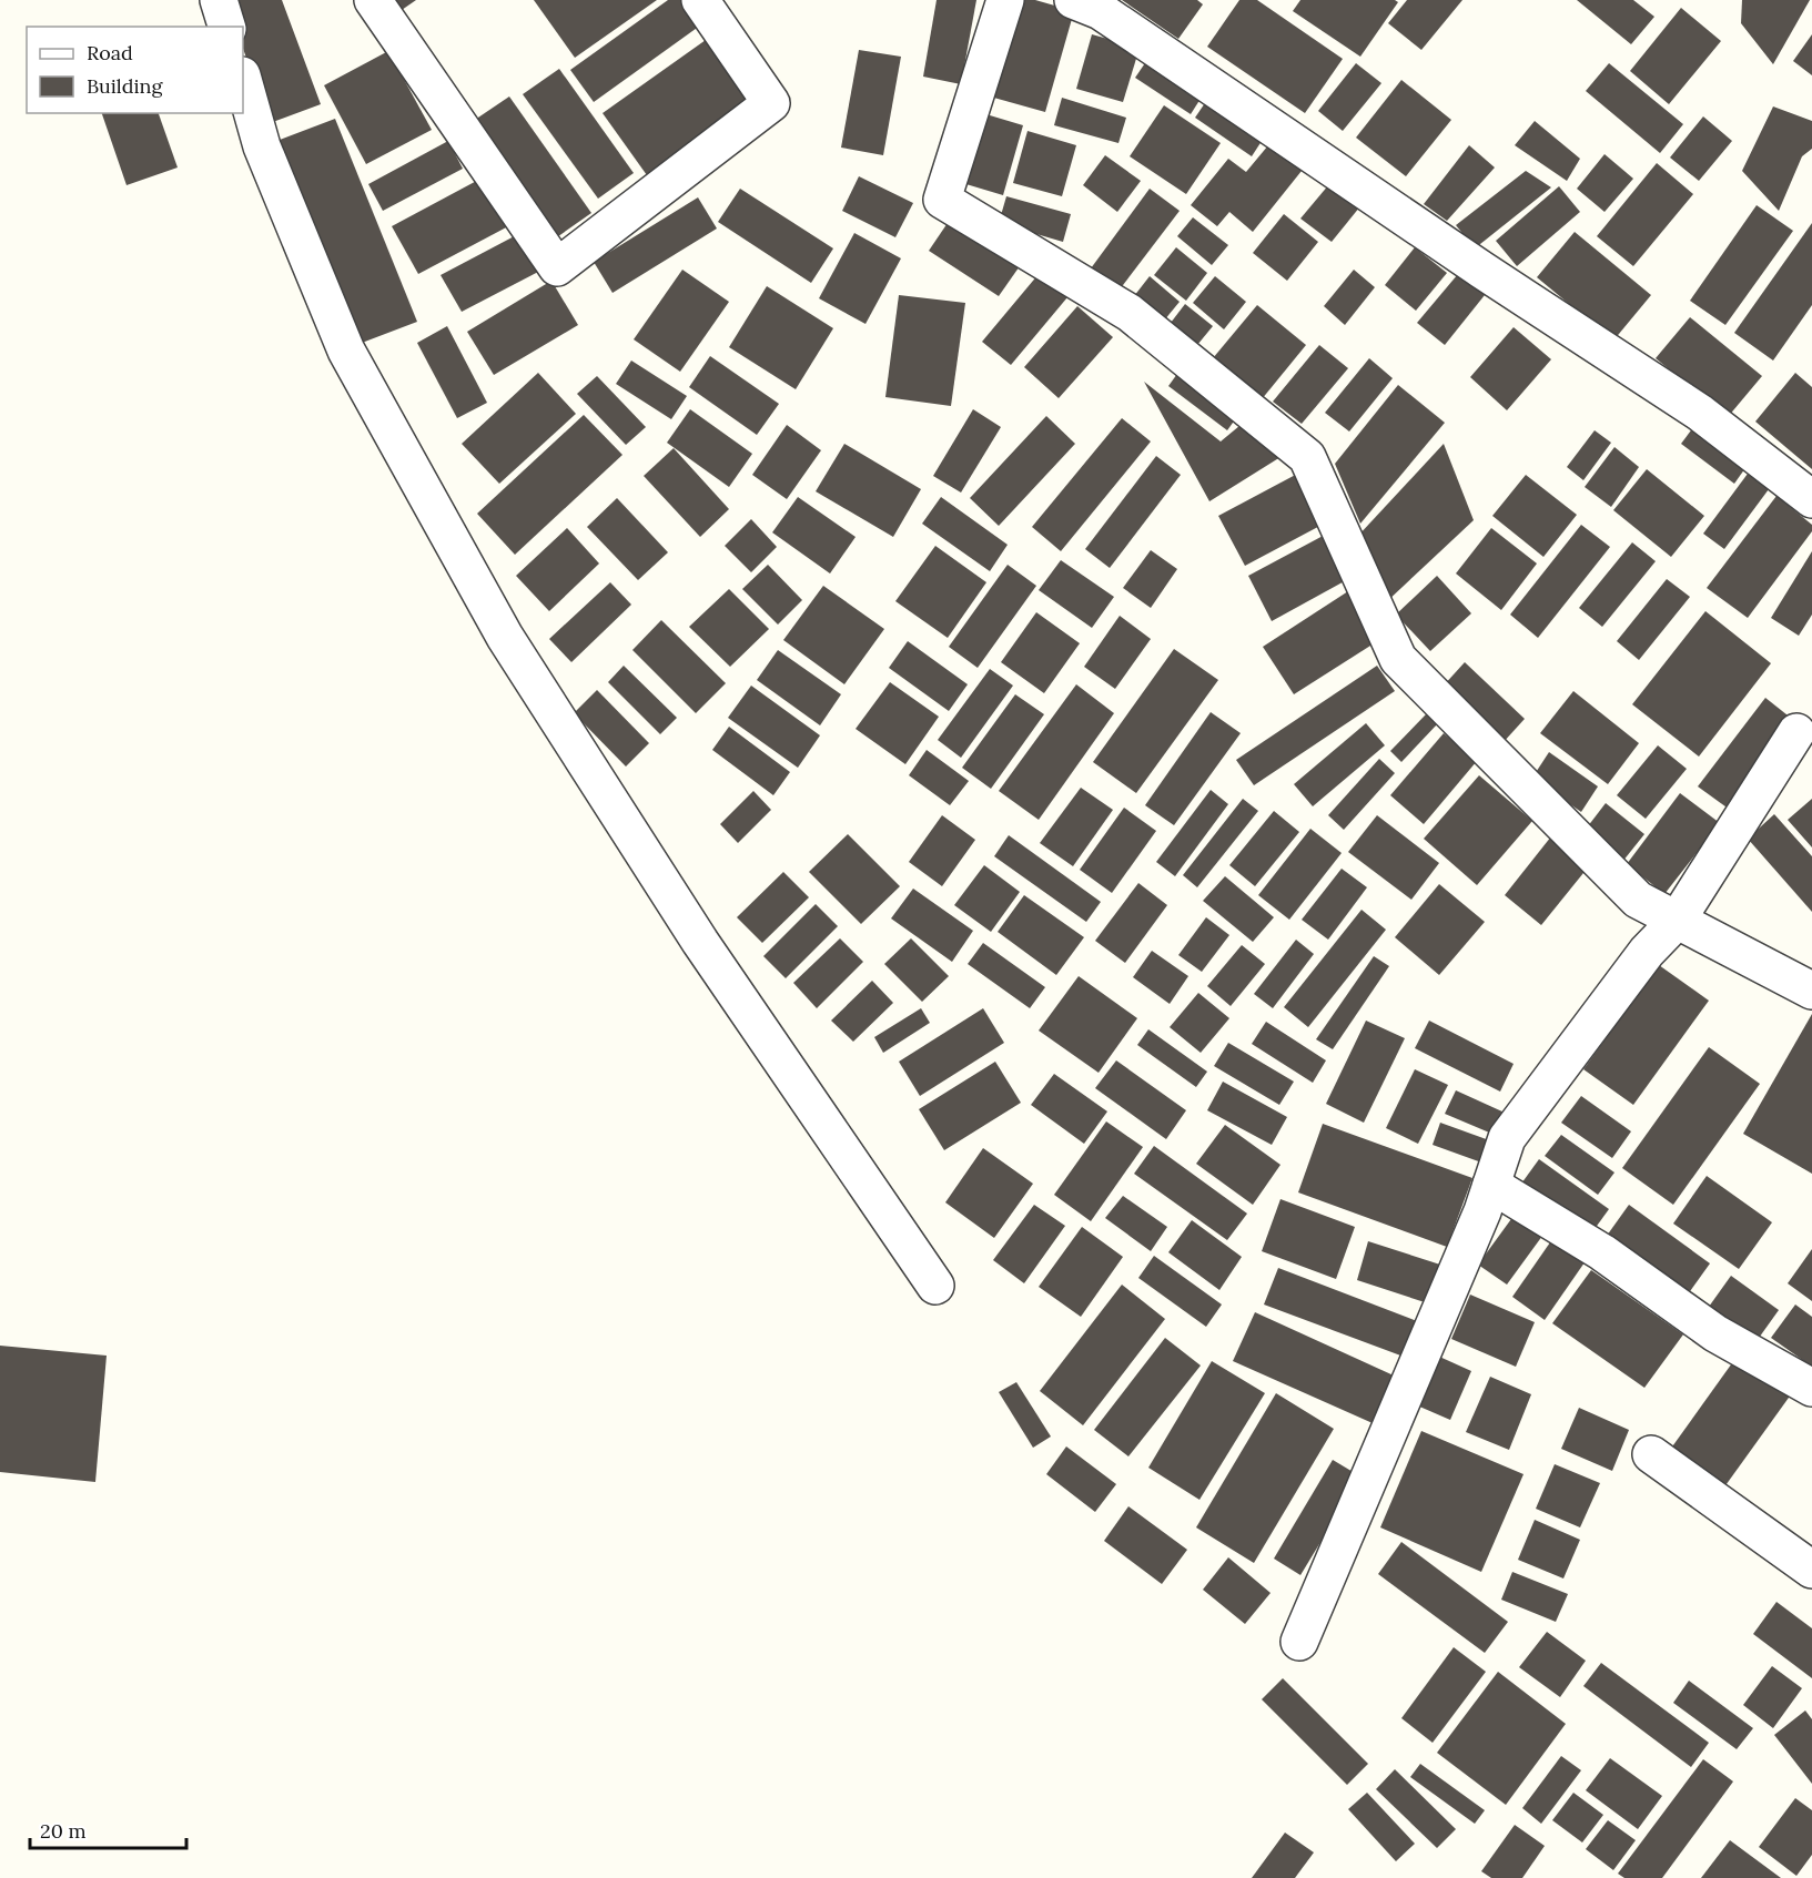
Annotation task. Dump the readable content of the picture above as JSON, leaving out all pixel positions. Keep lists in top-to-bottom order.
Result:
{
  "legend": ["Road", "Building"],
  "scale_bar": "20 m"
}
